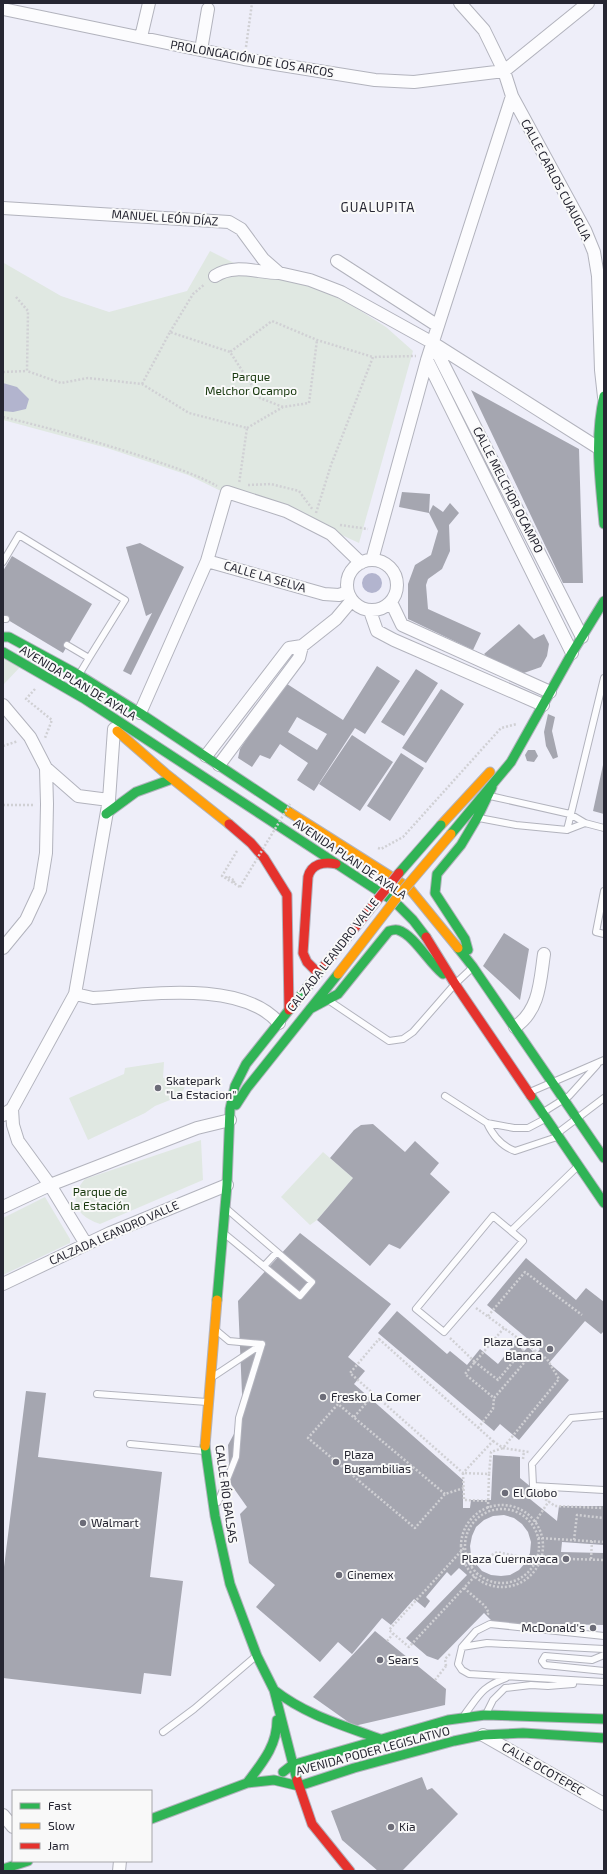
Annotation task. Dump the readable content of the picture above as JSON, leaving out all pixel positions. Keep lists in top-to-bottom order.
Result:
{
  "streets": {
    "street": [
      "PROLONGACIÓN DE LOS ARCOS",
      "CALLE CARLOS CUAUGLIA",
      "MANUEL LEÓN DÍAZ",
      "CALLE MELCHOR OCAMPO",
      "CALLE LA SELVA",
      "AVENIDA PLAN DE AYALA",
      "CALZADA LEANDRO VALLE",
      "CALLE RÍO BALSAS",
      "AVENIDA PODER LEGISLATIVO",
      "CALLE OCOTEPEC"
    ]
  },
  "crossings": [
    ["PROLONGACIÓN DE LOS ARCOS", "CALLE CARLOS CUAUGLIA"],
    ["MANUEL LEÓN DÍAZ", "CALLE MELCHOR OCAMPO"],
    ["CALLE MELCHOR OCAMPO", "CALZADA LEANDRO VALLE"],
    ["CALZADA LEANDRO VALLE", "CALLE RÍO BALSAS"],
    ["CALLE RÍO BALSAS", "AVENIDA PODER LEGISLATIVO"],
    ["AVENIDA PODER LEGISLATIVO", "CALLE OCOTEPEC"]
  ],
  "districts": ["GUALUPITA"],
  "parks": ["Parque Melchor Ocampo", "Parque de la Estación"],
  "places": [
    "Skatepark \"La Estacion\"",
    "Plaza Casa Blanca",
    "Fresko La Comer",
    "Plaza Bugambilias",
    "El Globo",
    "Walmart",
    "Plaza Cuernavaca",
    "Cinemex",
    "McDonald's",
    "Sears",
    "Kia"
  ],
  "legend": ["Fast", "Slow", "Jam"]
}
